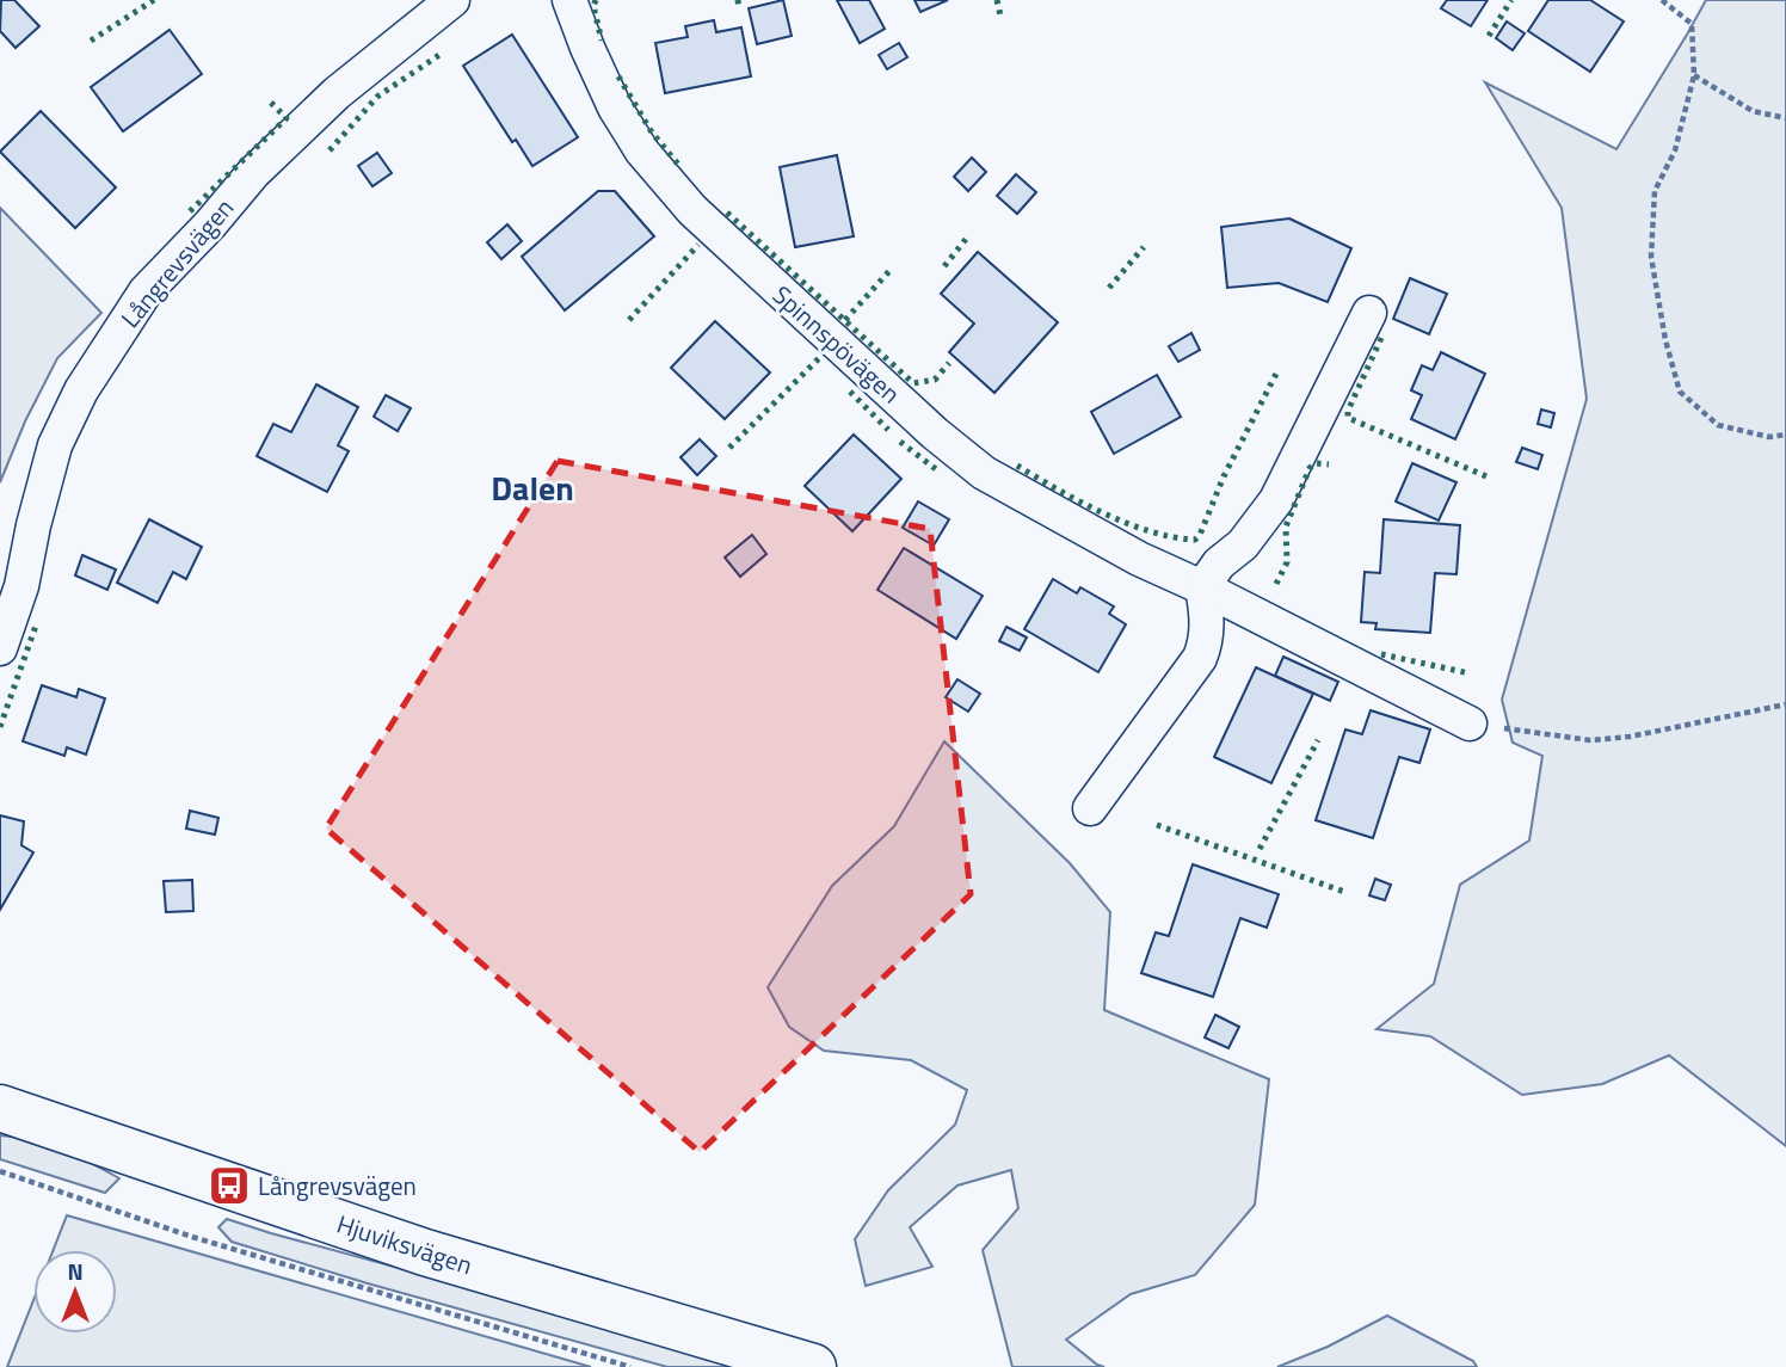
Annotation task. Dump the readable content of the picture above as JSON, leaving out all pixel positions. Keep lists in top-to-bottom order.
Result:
{
  "streets": {
    "main road": ["Hjuviksvägen"],
    "street": ["Långrevsvägen", "Spinnspövägen"]
  },
  "districts": ["Dalen"],
  "places": {
    "bus stop": ["Långrevsvägen"]
  },
  "north": "top"
}
